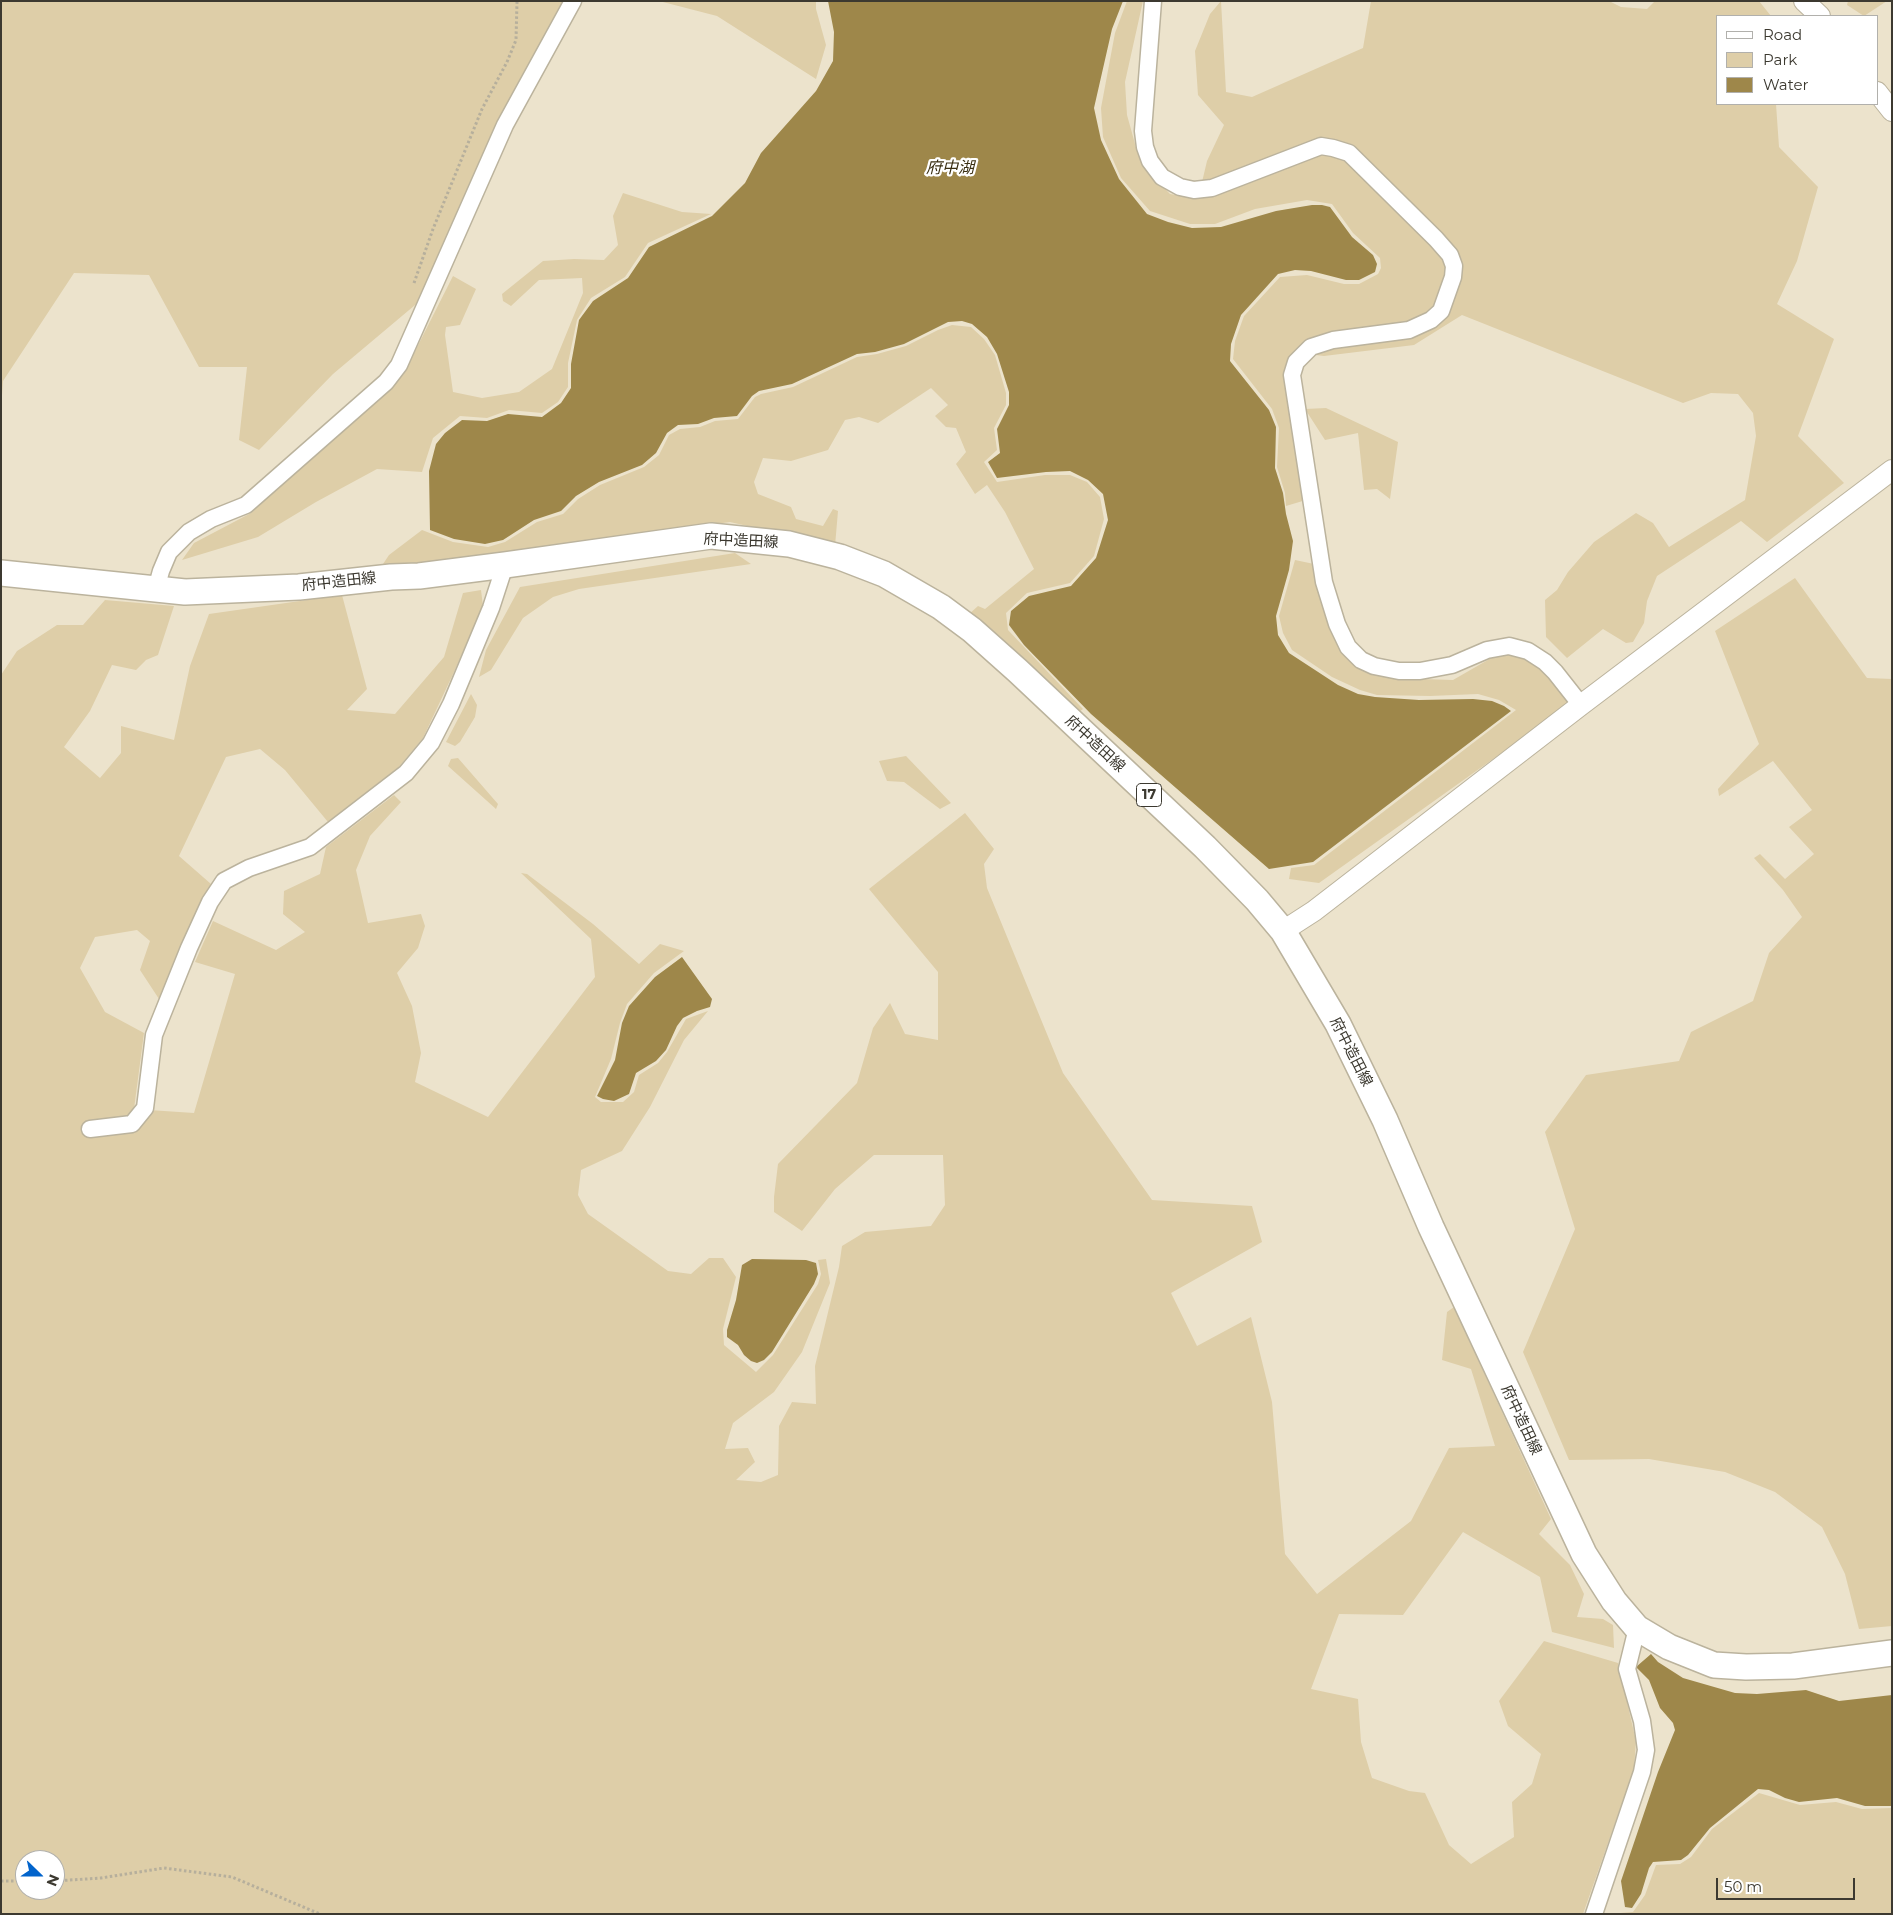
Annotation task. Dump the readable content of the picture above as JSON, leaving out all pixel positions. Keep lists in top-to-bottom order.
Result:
{
  "streets": {
    "main road": ["府中造田線", "17"]
  },
  "water": ["府中湖"],
  "legend": ["Road", "Park", "Water"],
  "scale_bar": "50 m",
  "north": "right"
}
